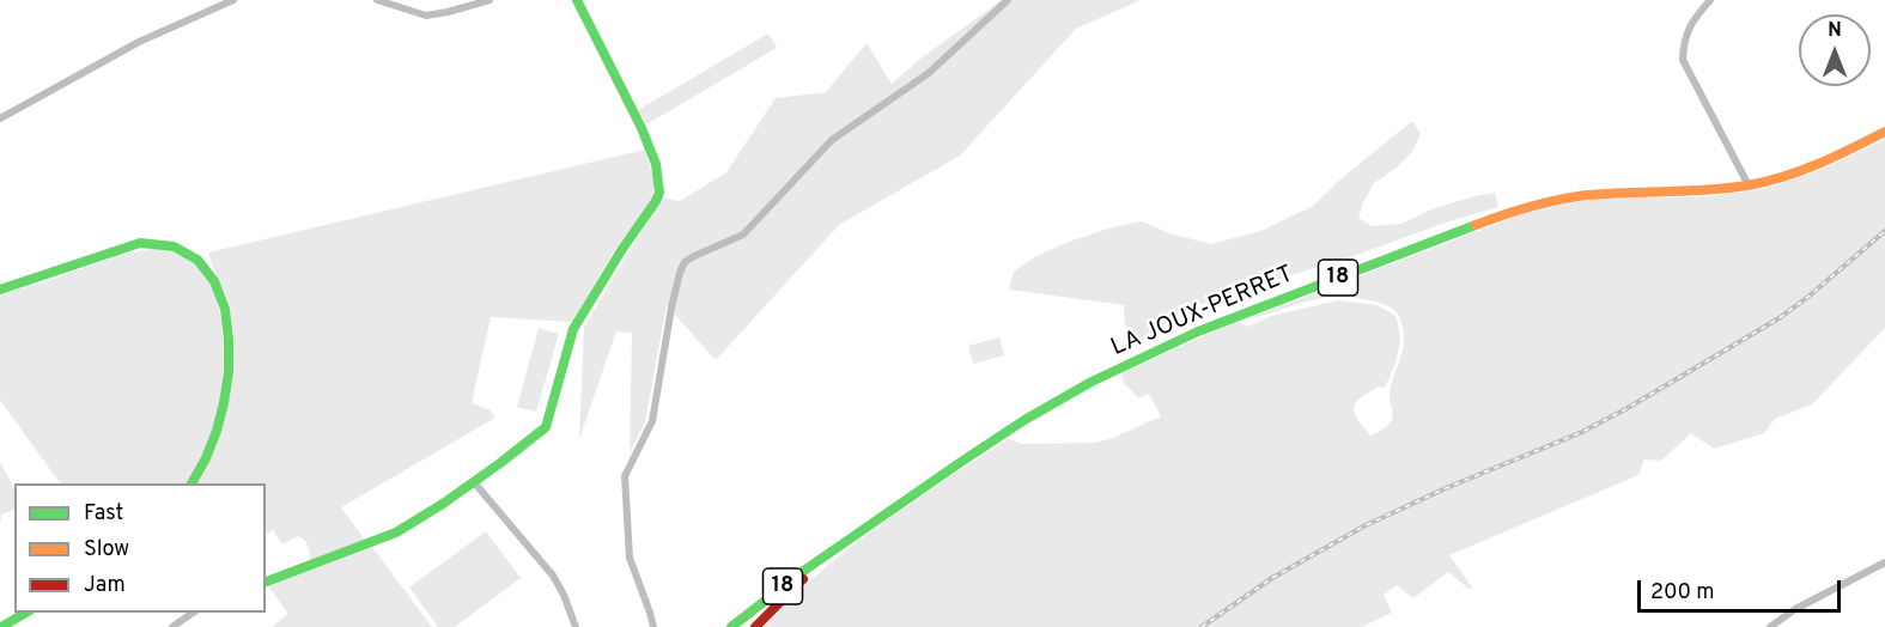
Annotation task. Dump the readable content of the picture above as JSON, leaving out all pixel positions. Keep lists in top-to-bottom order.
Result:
{
  "streets": {
    "main road": ["18", "LA JOUX-PERRET"]
  },
  "legend": ["Fast", "Slow", "Jam"],
  "scale_bar": "200 m",
  "north": "top"
}
